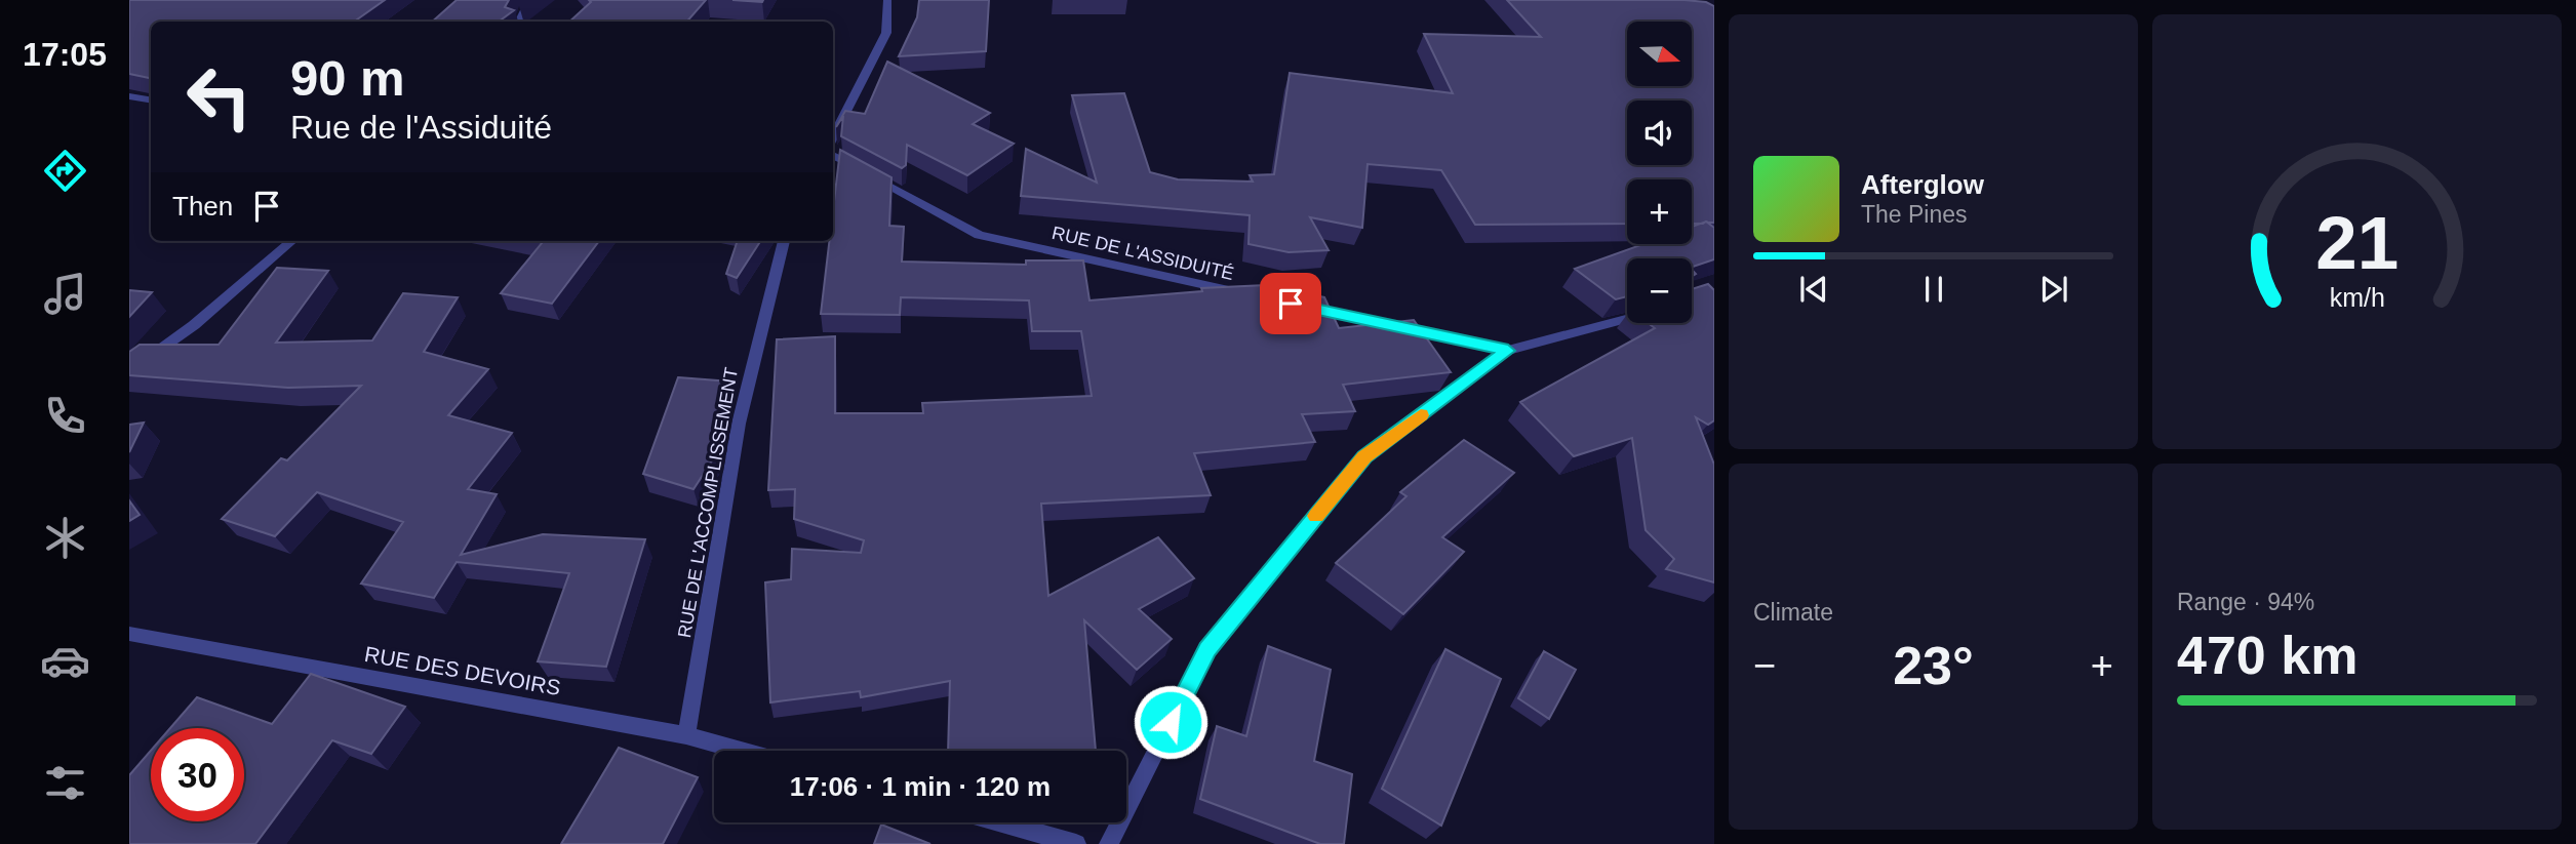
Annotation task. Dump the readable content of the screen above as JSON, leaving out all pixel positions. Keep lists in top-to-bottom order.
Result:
{
  "streets": {
    "street": ["RUE DE L'ASSIDUITÉ", "RUE DE L'ACCOMPLISSEMENT", "RUE DES DEVOIRS"]
  },
  "crossings": [
    ["RUE DE L'ACCOMPLISSEMENT", "RUE DES DEVOIRS"]
  ],
  "north": "right",
  "page": {
    "tabs": "17:05",
    "map_buttons": ["+", "−"],
    "turn": ["90 m", "Rue de l'Assiduité"],
    "song": ["Afterglow", "The Pines"],
    "then": "Then",
    "tile": [
      "Climate",
      ["Range · 94%", "470 km"]
    ],
    "heat": ["−", "23°", "+"],
    "limit": "30",
    "trip": "17:06 · 1 min · 120 m",
    "gauge": ["21", "km/h"]
  }
}
